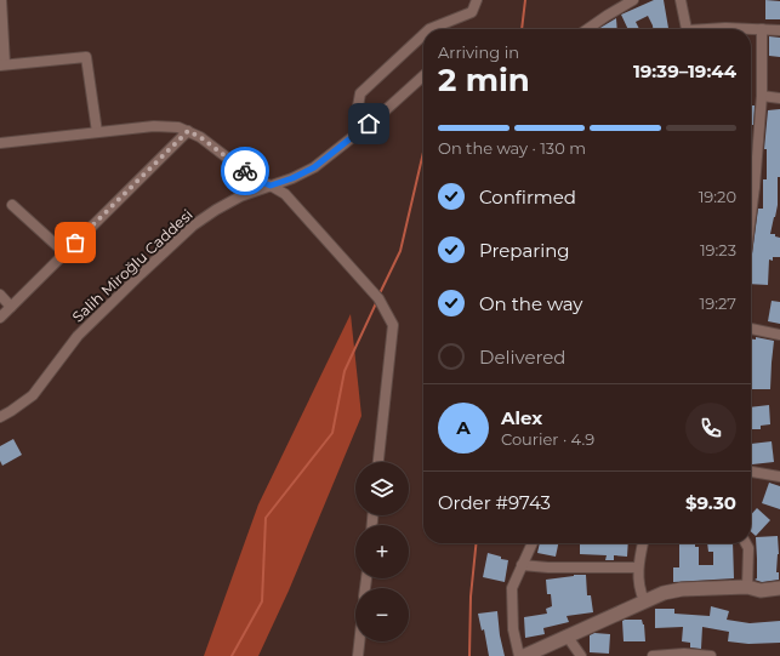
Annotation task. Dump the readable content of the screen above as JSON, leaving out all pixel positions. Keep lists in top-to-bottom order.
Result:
{
  "streets": {
    "street": ["Salih Miroğlu Caddesi"]
  },
  "page": {
    "heading": ["2 min", "Arriving in", "19:39–19:44"],
    "panel": [
      "Alex",
      "Courier · 4.9",
      "Order #9743",
      "$9.30"
    ],
    "bar": "On the way · 130 m",
    "list": [
      ["Confirmed", "19:20"],
      ["Preparing", "19:23"],
      ["On the way", "19:27"],
      "Delivered"
    ],
    "round": "A",
    "map_buttons": ["+", "−"]
  }
}
